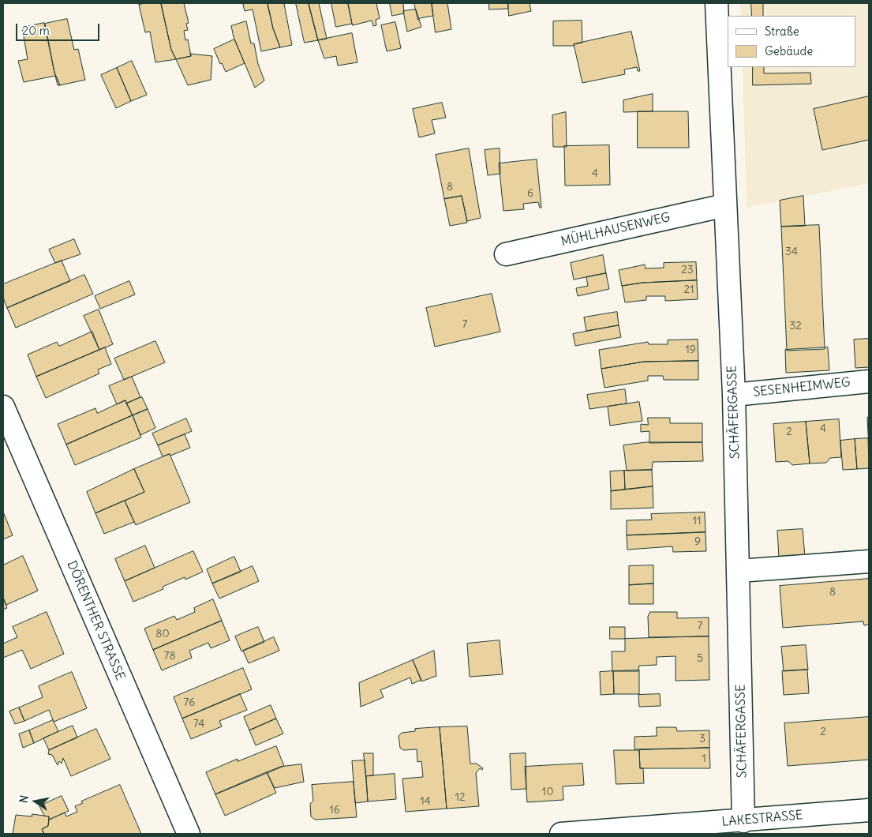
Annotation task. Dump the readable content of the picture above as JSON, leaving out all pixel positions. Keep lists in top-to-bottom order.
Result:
{
  "streets": {
    "street": [
      "MÜHLHAUSENWEG",
      "SESENHEIMWEG",
      "SCHÄFERGASSE",
      "DÖRENTHER STRASSE",
      "LAKESTRASSE"
    ]
  },
  "crossings": [
    ["MÜHLHAUSENWEG", "SCHÄFERGASSE"],
    ["SESENHEIMWEG", "SCHÄFERGASSE"],
    ["SCHÄFERGASSE", "LAKESTRASSE"]
  ],
  "house_numbers": [
    "4",
    "8",
    "6",
    "34",
    "23",
    "21",
    "7",
    "32",
    "19",
    "4",
    "2",
    "11",
    "9",
    "8",
    "7",
    "80",
    "78",
    "5",
    "76",
    "74",
    "2",
    "3",
    "1",
    "10",
    "12",
    "14",
    "16"
  ],
  "legend": ["Straße", "Gebäude"],
  "scale_bar": "20 m",
  "north": "left"
}
